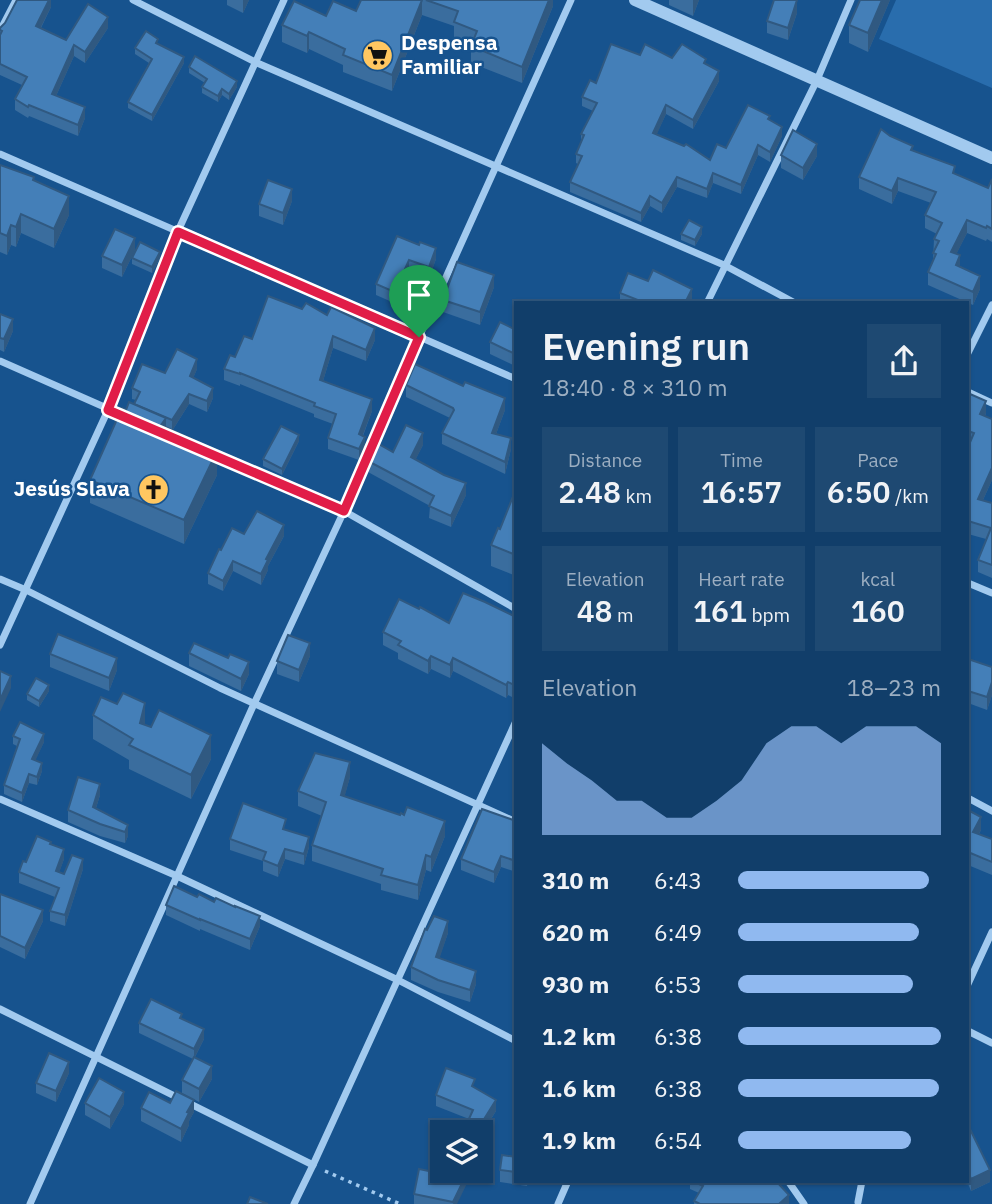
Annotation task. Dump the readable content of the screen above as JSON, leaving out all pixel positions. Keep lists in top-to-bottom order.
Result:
{
  "places": {
    "supermarket": ["Despensa Familiar"],
    "church": ["Jesús Slava"]
  },
  "page": {
    "heading": ["Evening run", "18:40 · 8 × 310 m"],
    "stats": [
      ["Distance", "2.48 km"],
      ["Time", "16:57"],
      ["Pace", "6:50 /km"],
      ["Elevation", "48 m"],
      ["Heart rate", "161 bpm"],
      ["kcal", "160"]
    ],
    "chart": ["Elevation", "18–23 m"],
    "list": [
      {
        "name": "310 m",
        "note": "6:43"
      },
      {
        "name": "620 m",
        "note": "6:49"
      },
      {
        "name": "930 m",
        "note": "6:53"
      },
      {
        "name": "1.2 km",
        "note": "6:38"
      },
      {
        "name": "1.6 km",
        "note": "6:38"
      },
      {
        "name": "1.9 km",
        "note": "6:54"
      }
    ]
  }
}
